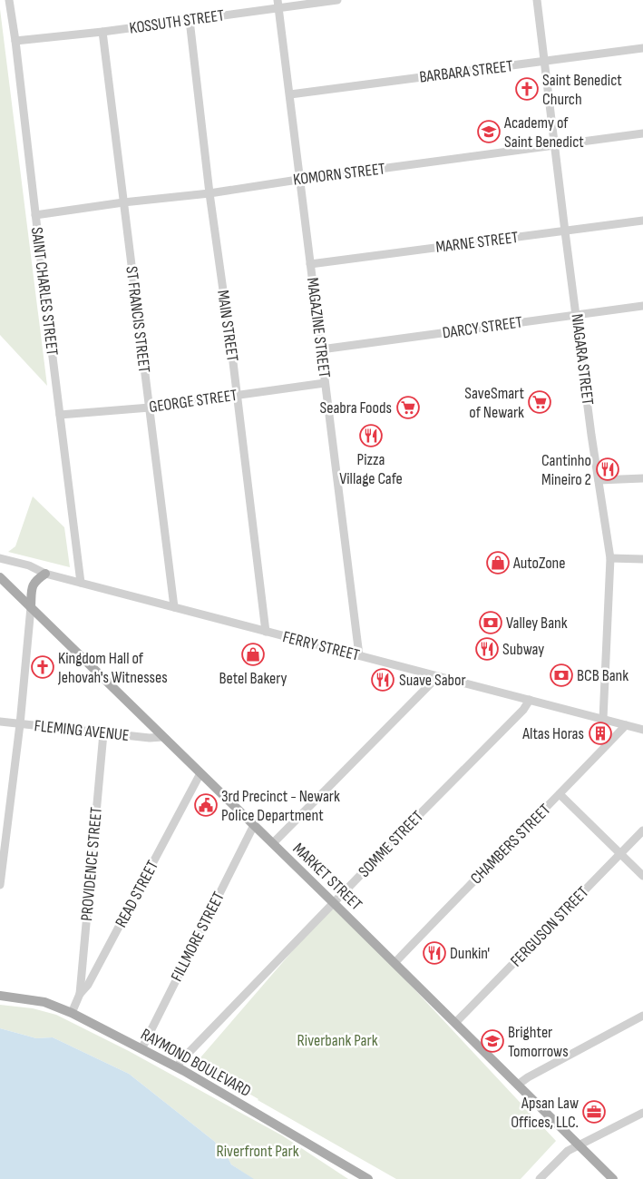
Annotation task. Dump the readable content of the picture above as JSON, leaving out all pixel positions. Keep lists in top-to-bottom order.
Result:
{
  "streets": {
    "main road": ["MARKET STREET", "RAYMOND BOULEVARD"],
    "street": [
      "KOSSUTH STREET",
      "BARBARA STREET",
      "KOMORN STREET",
      "MARNE STREET",
      "SAINT CHARLES STREET",
      "ST FRANCIS STREET",
      "MAIN STREET",
      "MAGAZINE STREET",
      "DARCY STREET",
      "NIAGARA STREET",
      "GEORGE STREET",
      "FERRY STREET",
      "FLEMING AVENUE",
      "SOMME STREET",
      "CHAMBERS STREET",
      "PROVIDENCE STREET",
      "READ STREET",
      "FERGUSON STREET",
      "FILLMORE STREET"
    ]
  },
  "crossings": [
    ["KOSSUTH STREET", "SAINT CHARLES STREET"],
    ["KOSSUTH STREET", "ST FRANCIS STREET"],
    ["KOSSUTH STREET", "MAIN STREET"],
    ["KOSSUTH STREET", "MAGAZINE STREET"],
    ["BARBARA STREET", "MAGAZINE STREET"],
    ["BARBARA STREET", "NIAGARA STREET"],
    ["KOMORN STREET", "SAINT CHARLES STREET"],
    ["KOMORN STREET", "ST FRANCIS STREET"],
    ["KOMORN STREET", "MAIN STREET"],
    ["KOMORN STREET", "MAGAZINE STREET"],
    ["KOMORN STREET", "NIAGARA STREET"],
    ["MARNE STREET", "MAGAZINE STREET"],
    ["MARNE STREET", "NIAGARA STREET"],
    ["SAINT CHARLES STREET", "GEORGE STREET"],
    ["SAINT CHARLES STREET", "FERRY STREET"],
    ["ST FRANCIS STREET", "GEORGE STREET"],
    ["ST FRANCIS STREET", "FERRY STREET"],
    ["MAIN STREET", "GEORGE STREET"],
    ["MAIN STREET", "FERRY STREET"],
    ["MAGAZINE STREET", "DARCY STREET"],
    ["MAGAZINE STREET", "GEORGE STREET"],
    ["MAGAZINE STREET", "FERRY STREET"],
    ["DARCY STREET", "NIAGARA STREET"],
    ["NIAGARA STREET", "FERRY STREET"],
    ["FERRY STREET", "SOMME STREET"],
    ["FERRY STREET", "CHAMBERS STREET"],
    ["FLEMING AVENUE", "PROVIDENCE STREET"],
    ["FLEMING AVENUE", "MARKET STREET"],
    ["SOMME STREET", "MARKET STREET"],
    ["SOMME STREET", "RAYMOND BOULEVARD"],
    ["CHAMBERS STREET", "MARKET STREET"],
    ["PROVIDENCE STREET", "READ STREET"],
    ["MARKET STREET", "READ STREET"],
    ["MARKET STREET", "FERGUSON STREET"],
    ["MARKET STREET", "FILLMORE STREET"],
    ["READ STREET", "RAYMOND BOULEVARD"],
    ["FILLMORE STREET", "RAYMOND BOULEVARD"]
  ],
  "parks": ["Riverbank Park", "Riverfront Park"],
  "places": {
    "church": ["Saint Benedict Church", "Kingdom Hall of Jehovah's Witnesses"],
    "school or university": ["Academy of Saint Benedict", "Brighter Tomorrows"],
    "supermarket": ["SaveSmart of Newark", "Seabra Foods"],
    "restaurant": [
      "Pizza Village Cafe",
      "Cantinho Mineiro 2",
      "Subway",
      "Suave Sabor",
      "Dunkin'"
    ],
    "shop": ["AutoZone", "Betel Bakery"],
    "bank": ["Valley Bank", "BCB Bank"],
    "building": ["Altas Horas"],
    "public building": ["3rd Precinct - Newark Police Department"],
    "office": ["Apsan Law Offices, LLC."]
  }
}
